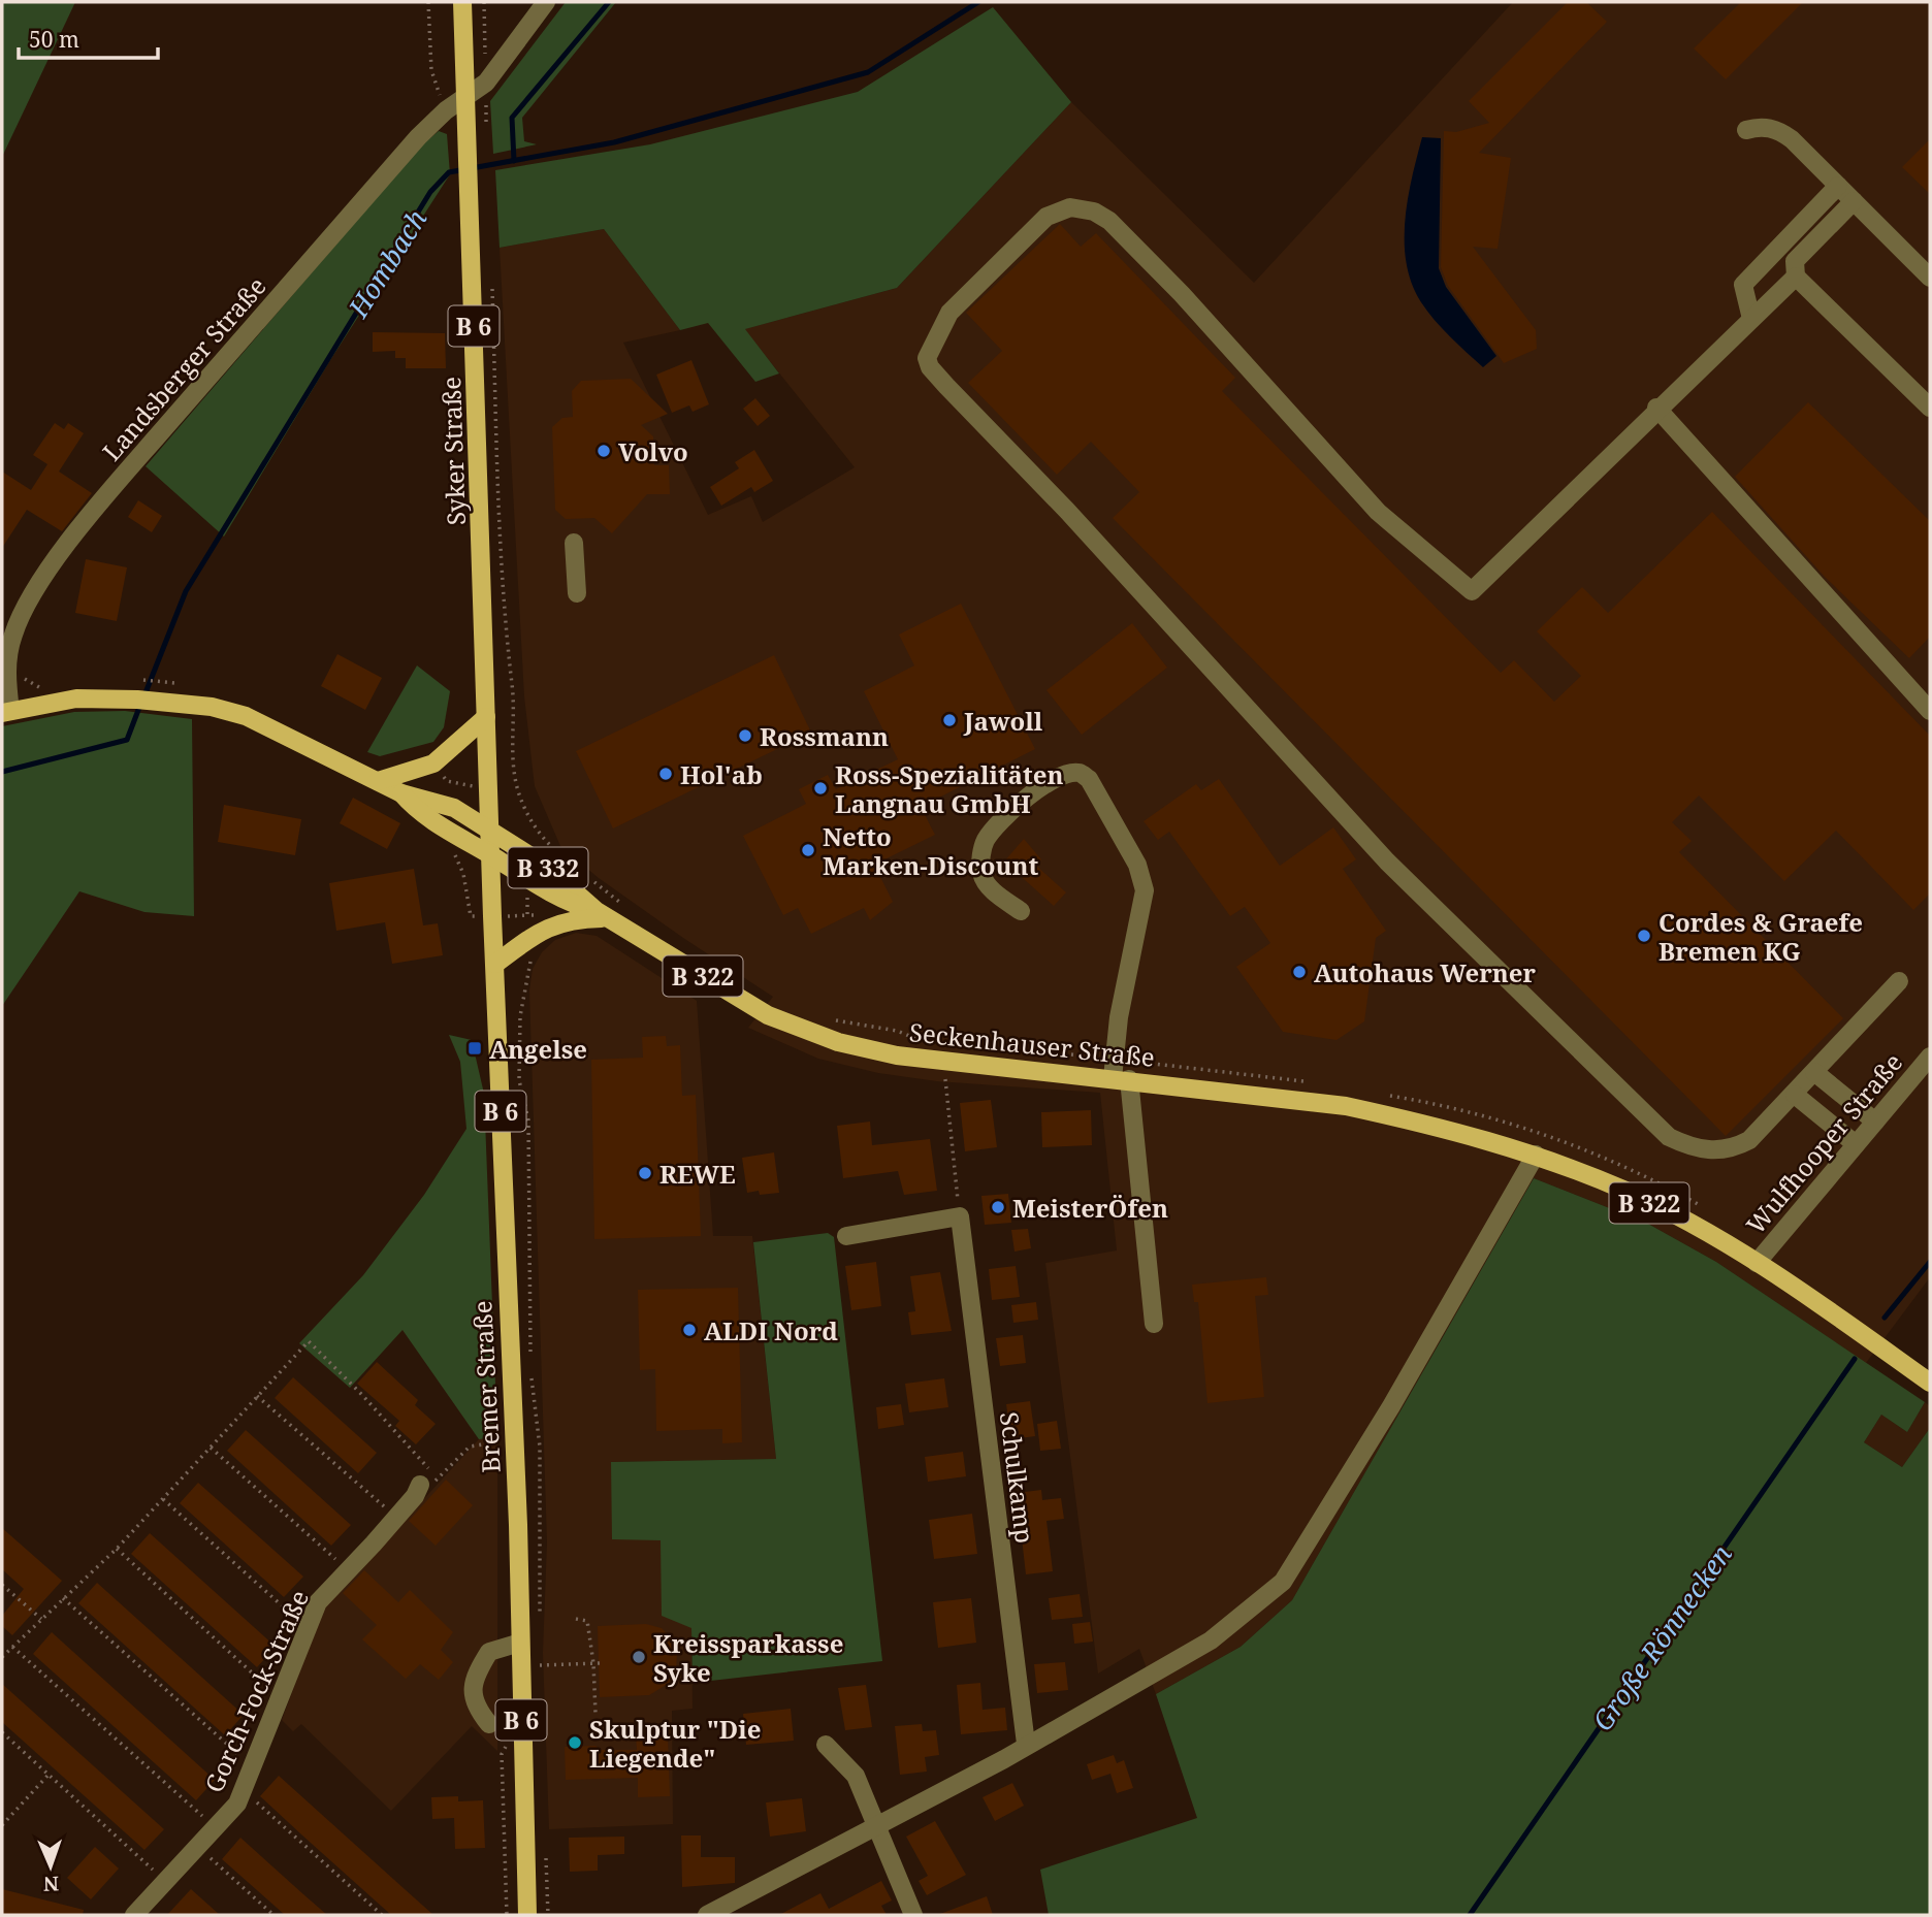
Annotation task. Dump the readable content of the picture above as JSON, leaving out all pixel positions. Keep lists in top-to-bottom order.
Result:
{
  "streets": {
    "main road": [
      "B 6",
      "Syker Straße",
      "B 332",
      "B 322",
      "Seckenhauser Straße",
      "Bremer Straße"
    ],
    "street": [
      "Landsberger Straße",
      "Wulfhooper Straße",
      "Schulkamp",
      "Gorch-Fock-Straße"
    ]
  },
  "crossings": [
    ["Landsberger Straße", "Syker Straße"],
    ["Syker Straße", "B 332"],
    ["Syker Straße", "B 322"],
    ["Syker Straße", "Bremer Straße"],
    ["B 332", "B 322"],
    ["B 332", "Seckenhauser Straße"],
    ["B 322", "Seckenhauser Straße"],
    ["B 322", "Wulfhooper Straße"],
    ["B 322", "Bremer Straße"]
  ],
  "water": ["Hombach", "Große Rönnecken"],
  "places": {
    "other": [
      "Volvo",
      "Jawoll",
      "Rossmann",
      "Hol'ab",
      "Ross-Spezialitäten Langnau GmbH",
      "Netto Marken-Discount",
      "Cordes & Graefe Bremen KG",
      "Autohaus Werner",
      "REWE",
      "MeisterÖfen",
      "ALDI Nord",
      "Kreissparkasse Syke",
      "Skulptur \"Die Liegende\""
    ],
    "transit": ["Angelse"]
  },
  "scale_bar": "50 m",
  "north": "bottom"
}
